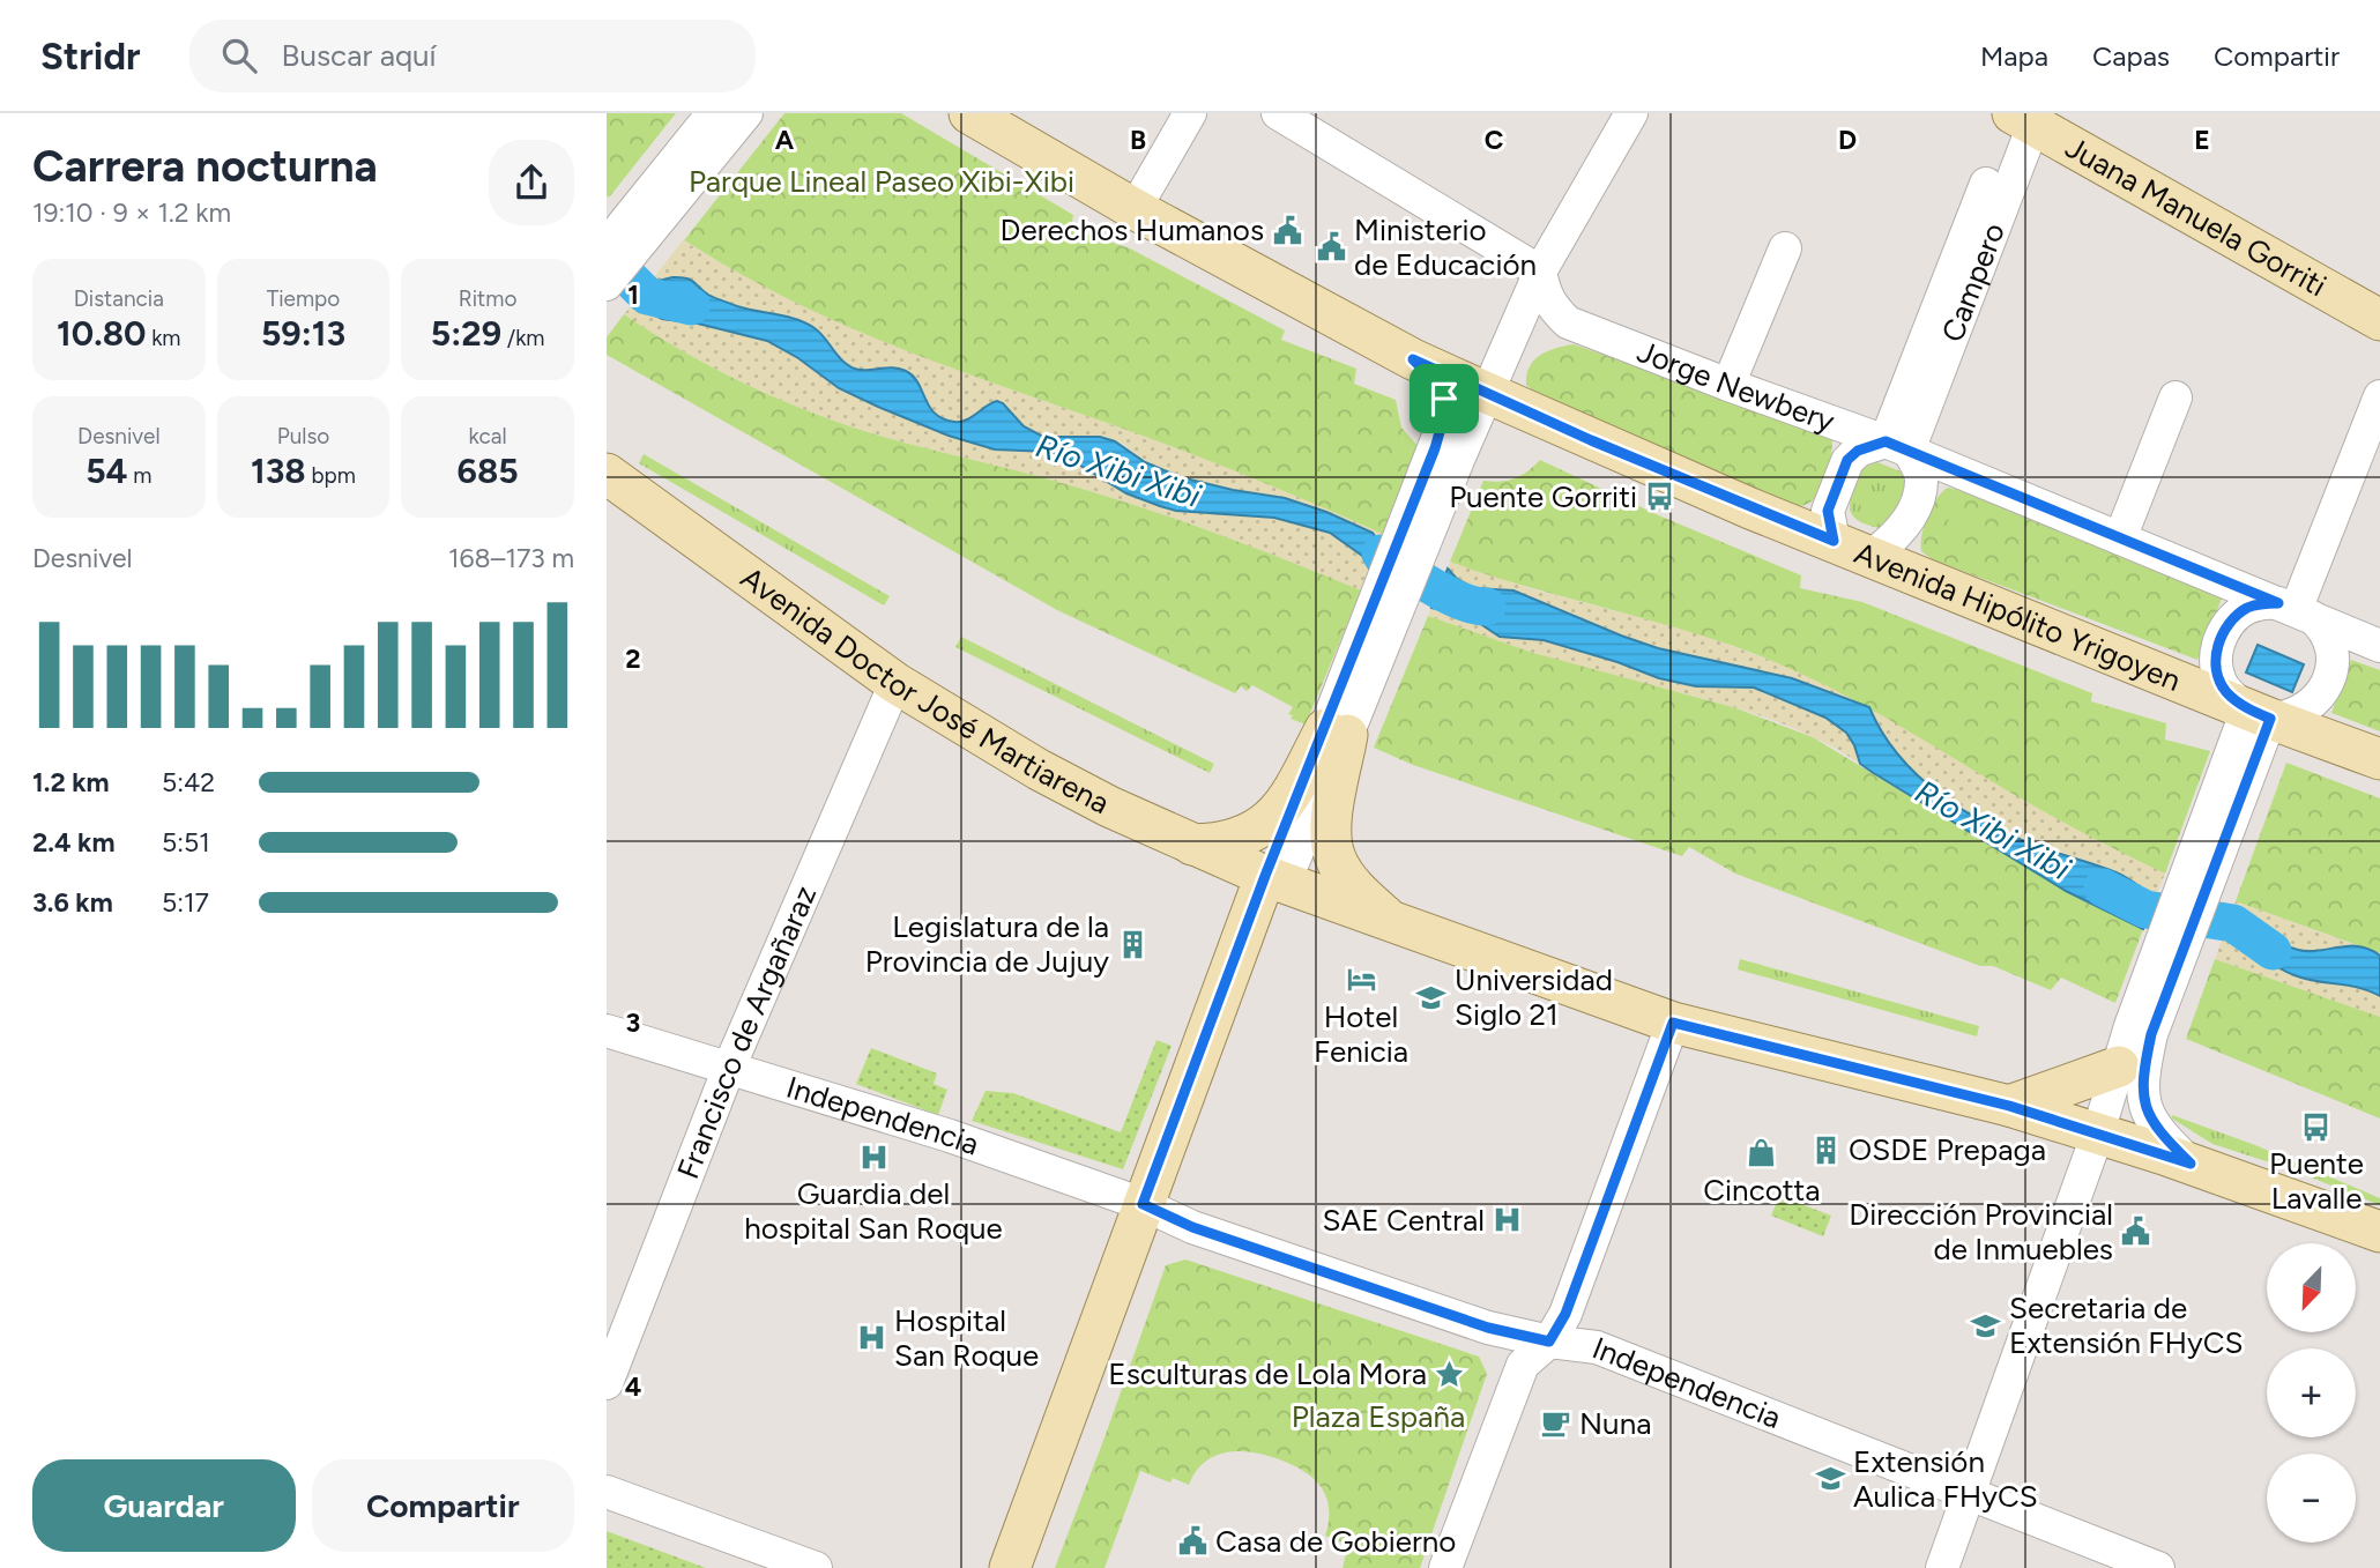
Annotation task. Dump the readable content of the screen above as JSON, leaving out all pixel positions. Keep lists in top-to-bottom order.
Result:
{
  "streets": {
    "main road": ["Juana Manuela Gorriti", "Avenida Hipólito Yrigoyen", "Avenida Doctor José Martiarena"],
    "street": [
      "Campero",
      "Jorge Newbery",
      "Francisco de Argañaraz",
      "Independencia"
    ]
  },
  "crossings": [
    ["Juana Manuela Gorriti", "Campero"],
    ["Campero", "Jorge Newbery"],
    ["Campero", "Avenida Hipólito Yrigoyen"],
    ["Jorge Newbery", "Avenida Hipólito Yrigoyen"],
    ["Avenida Doctor José Martiarena", "Francisco de Argañaraz"],
    ["Francisco de Argañaraz", "Independencia"]
  ],
  "water": ["Río Xibi Xibi"],
  "parks": ["Parque Lineal Paseo Xibi-Xibi", "Plaza España"],
  "places": {
    "public building": [
      "Derechos Humanos",
      "Ministerio de Educación",
      "Dirección Provincial de Inmuebles",
      "Casa de Gobierno"
    ],
    "bus stop": ["Puente Gorriti", "Puente Lavalle"],
    "building": ["Legislatura de la Provincia de Jujuy", "OSDE Prepaga"],
    "hotel": ["Hotel Fenicia"],
    "school or university": ["Universidad Siglo 21", "Secretaria de Extensión FHyCS", "Extensión Aulica FHyCS"],
    "shop": ["Cincotta"],
    "hospital": ["Guardia del hospital San Roque", "SAE Central", "Hospital San Roque"],
    "place": ["Esculturas de Lola Mora"],
    "cafe": ["Nuna"]
  },
  "north": "bottom left",
  "page": {
    "header": "Stridr",
    "search": "Buscar aquí",
    "nav": ["Mapa", "Capas", "Compartir"],
    "heading": ["Carrera nocturna", "19:10 · 9 × 1.2 km"],
    "stats": [
      ["Distancia", "10.80 km"],
      ["Tiempo", "59:13"],
      ["Ritmo", "5:29 /km"],
      ["Desnivel", "54 m"],
      ["Pulso", "138 bpm"],
      ["kcal", "685"]
    ],
    "chart": ["Desnivel", "168–173 m"],
    "list": [
      {
        "name": "1.2 km",
        "note": "5:42"
      },
      {
        "name": "2.4 km",
        "note": "5:51"
      },
      {
        "name": "3.6 km",
        "note": "5:17"
      }
    ],
    "map_buttons": ["+", "−"],
    "buttons": ["Guardar", "Compartir"]
  },
  "grid": {
    "columns": [
      "A",
      "B",
      "C",
      "D",
      "E"
    ],
    "rows": [
      "1",
      "2",
      "3",
      "4"
    ]
  }
}
